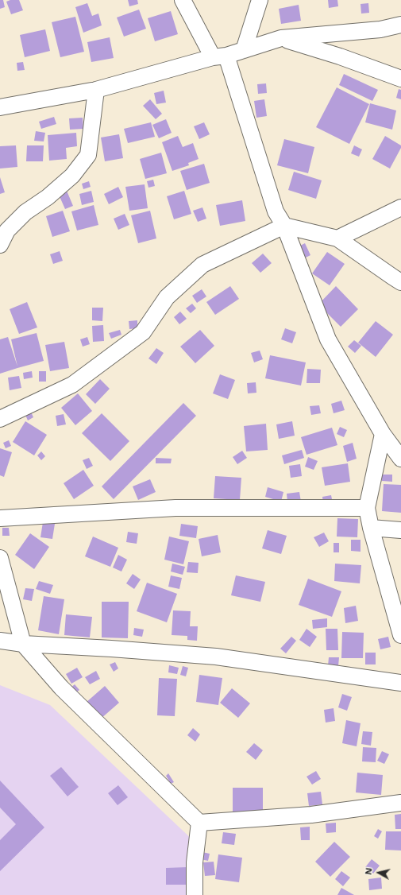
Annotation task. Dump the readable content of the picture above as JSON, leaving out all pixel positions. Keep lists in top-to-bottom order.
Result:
{
  "north": "left"
}
